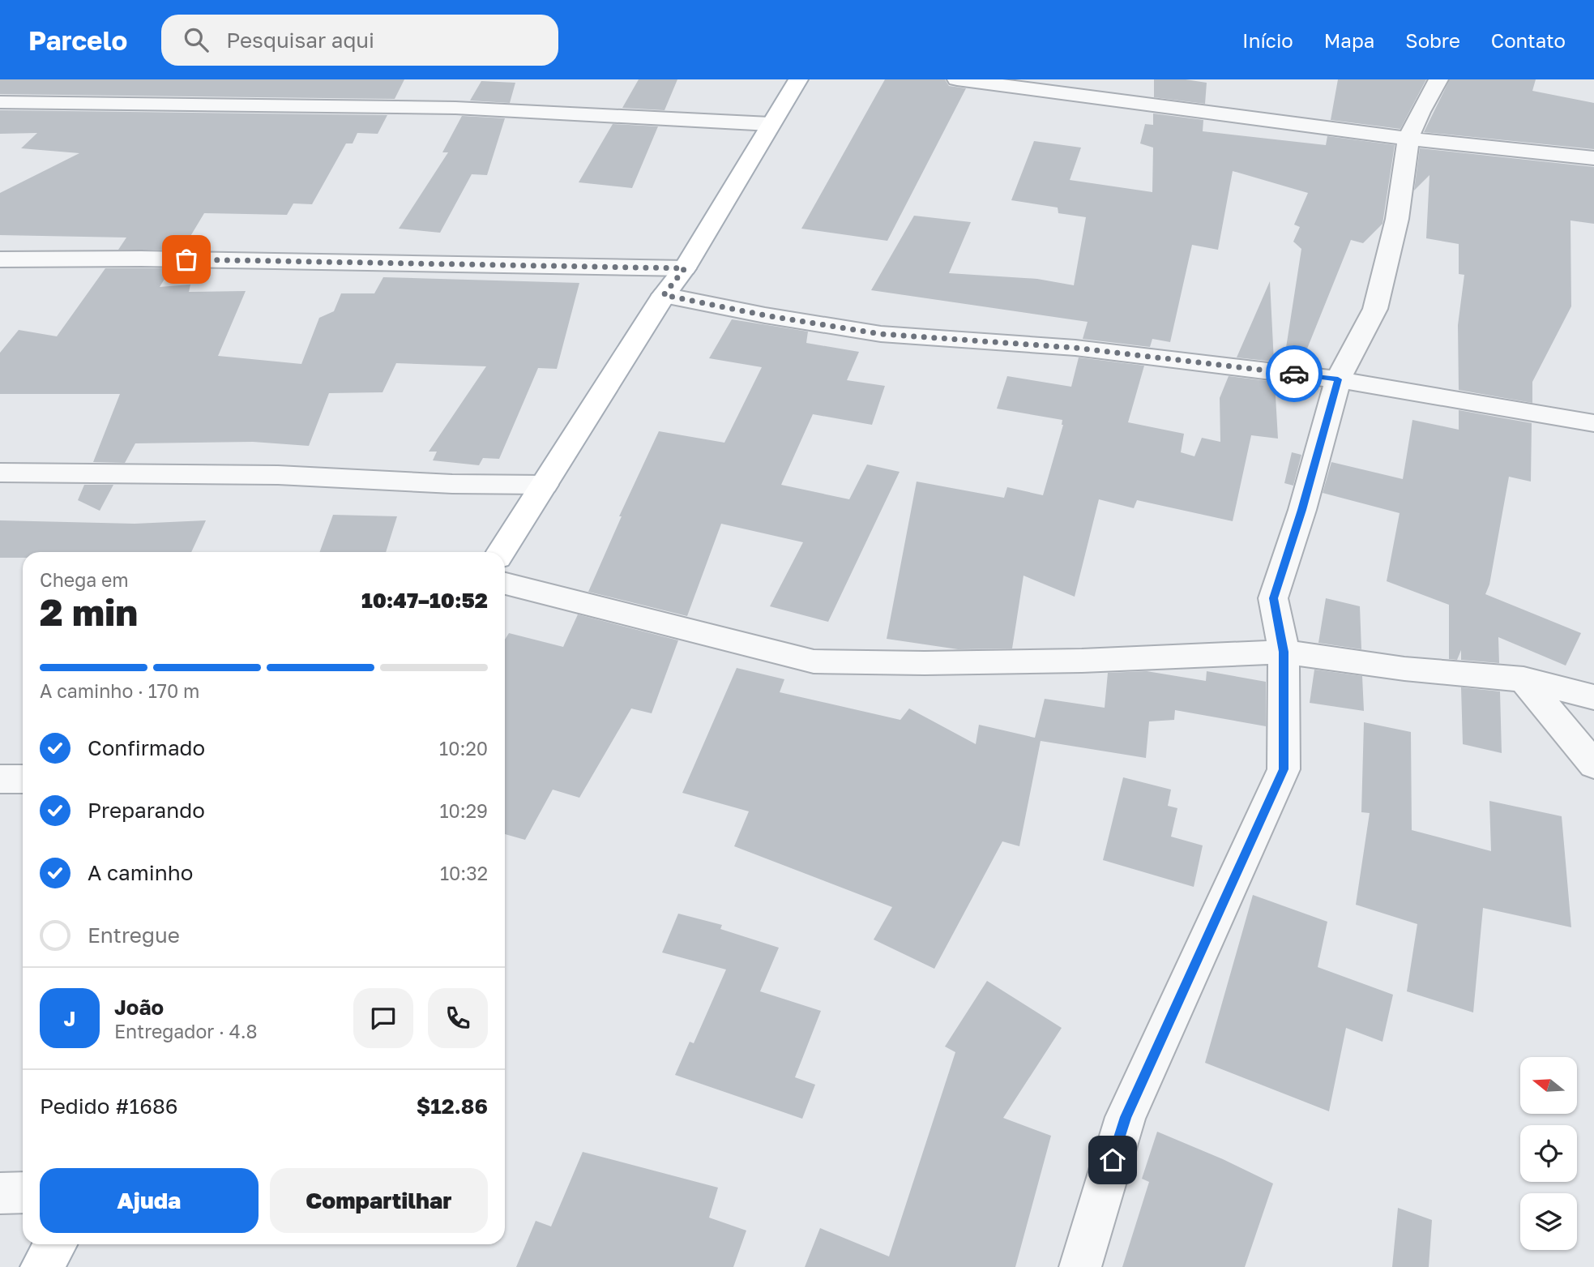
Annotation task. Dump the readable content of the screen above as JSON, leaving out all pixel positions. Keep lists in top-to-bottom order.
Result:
{
  "north": "left",
  "page": {
    "header": "Parcelo",
    "search": "Pesquisar aqui",
    "nav": [
      "Início",
      "Mapa",
      "Sobre",
      "Contato"
    ],
    "heading": ["2 min", "Chega em", "10:47–10:52"],
    "panel": [
      "João",
      "Entregador · 4.8",
      "Pedido #1686",
      "$12.86"
    ],
    "bar": "A caminho · 170 m",
    "list": [
      ["Confirmado", "10:20"],
      ["Preparando", "10:29"],
      ["A caminho", "10:32"],
      "Entregue"
    ],
    "round": "J",
    "buttons": ["Ajuda", "Compartilhar"]
  }
}
